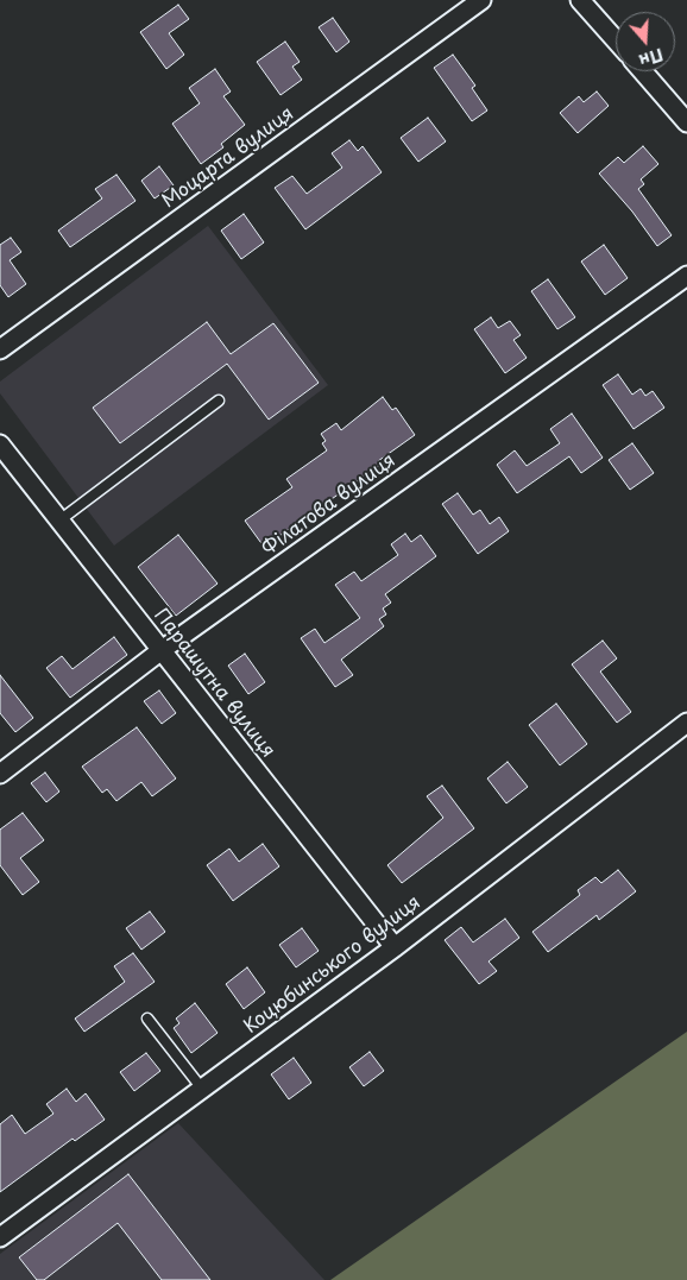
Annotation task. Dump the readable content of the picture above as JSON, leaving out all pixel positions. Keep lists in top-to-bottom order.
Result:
{
  "streets": {
    "street": [
      "Моцарта вулиця",
      "Філатова вулиця",
      "Парашутна вулиця",
      "Коцюбинського вулиця"
    ]
  },
  "crossings": [
    ["Філатова вулиця", "Парашутна вулиця"],
    ["Парашутна вулиця", "Коцюбинського вулиця"]
  ],
  "north": "bottom"
}
